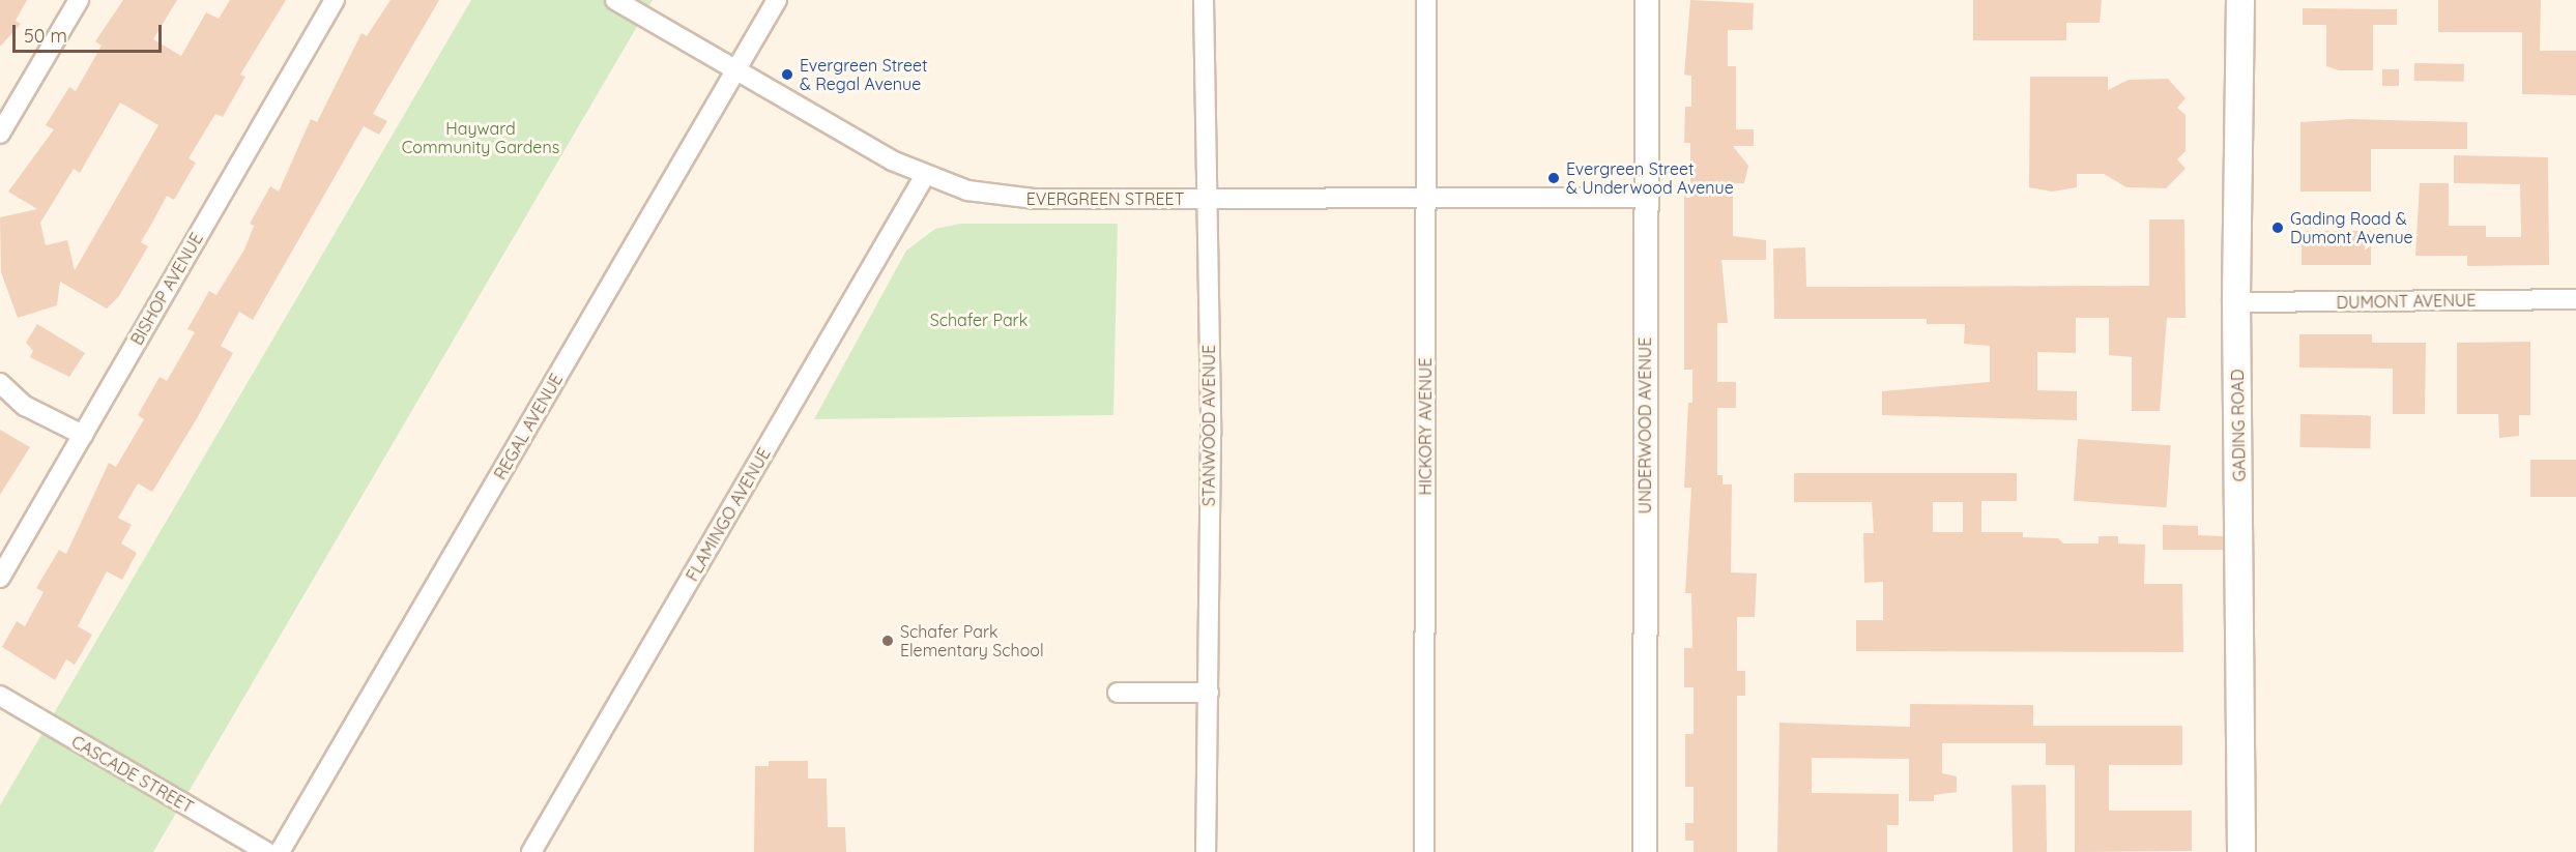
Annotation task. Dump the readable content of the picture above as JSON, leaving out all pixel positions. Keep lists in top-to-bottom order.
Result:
{
  "streets": {
    "main road": ["GADING ROAD"],
    "street": [
      "EVERGREEN STREET",
      "BISHOP AVENUE",
      "DUMONT AVENUE",
      "STANWOOD AVENUE",
      "UNDERWOOD AVENUE",
      "REGAL AVENUE",
      "HICKORY AVENUE",
      "FLAMINGO AVENUE",
      "CASCADE STREET"
    ]
  },
  "crossings": [
    ["EVERGREEN STREET", "STANWOOD AVENUE"],
    ["EVERGREEN STREET", "UNDERWOOD AVENUE"],
    ["EVERGREEN STREET", "REGAL AVENUE"],
    ["EVERGREEN STREET", "HICKORY AVENUE"],
    ["EVERGREEN STREET", "FLAMINGO AVENUE"],
    ["DUMONT AVENUE", "GADING ROAD"]
  ],
  "parks": ["Hayward Community Gardens", "Schafer Park"],
  "places": [
    "Evergreen Street & Regal Avenue",
    "Evergreen Street & Underwood Avenue",
    "Gading Road & Dumont Avenue",
    "Schafer Park Elementary School"
  ],
  "scale_bar": "50 m"
}
